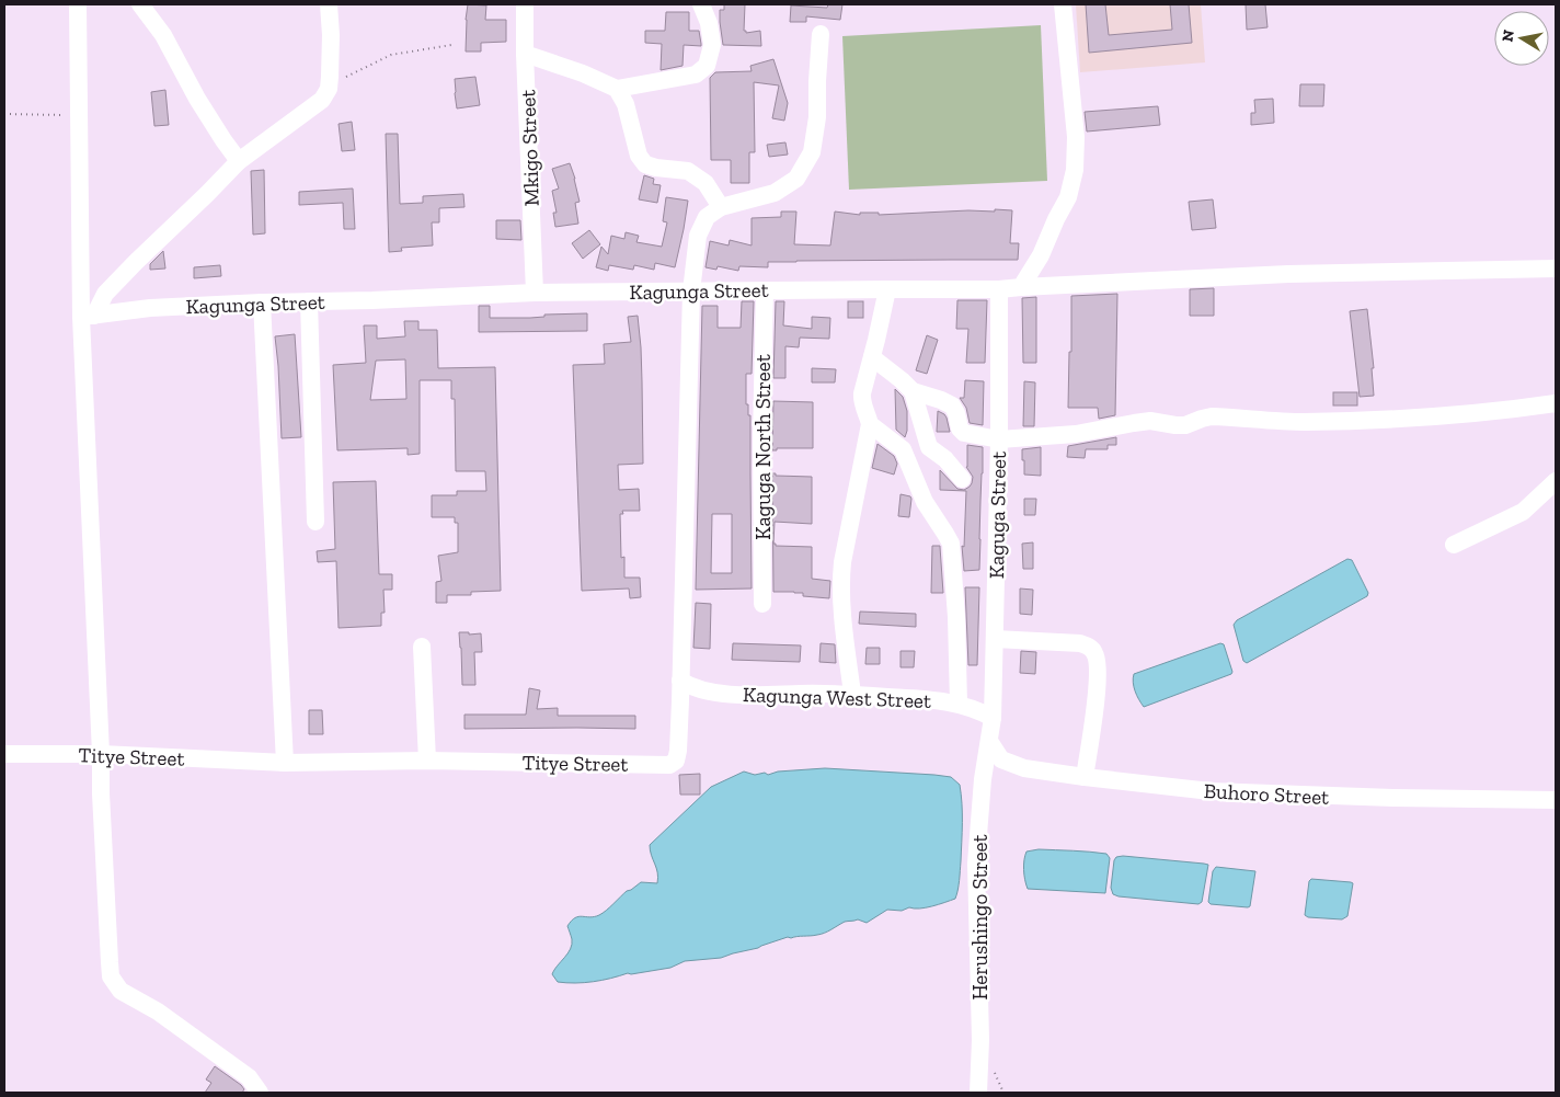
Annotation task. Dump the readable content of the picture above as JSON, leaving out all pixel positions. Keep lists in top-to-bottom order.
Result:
{
  "streets": {
    "street": [
      "Mkigo Street",
      "Kagunga Street",
      "Kaguga North Street",
      "Kaguga Street",
      "Kagunga West Street",
      "Titye Street",
      "Buhoro Street",
      "Herushingo Street"
    ]
  },
  "crossings": [
    ["Mkigo Street", "Kagunga Street"],
    ["Kagunga Street", "Kaguga North Street"],
    ["Kagunga Street", "Kaguga Street"],
    ["Kagunga Street", "Titye Street"],
    ["Kaguga Street", "Kagunga West Street"],
    ["Kaguga Street", "Buhoro Street"],
    ["Kaguga Street", "Herushingo Street"],
    ["Kagunga West Street", "Titye Street"],
    ["Buhoro Street", "Herushingo Street"]
  ],
  "north": "left"
}
